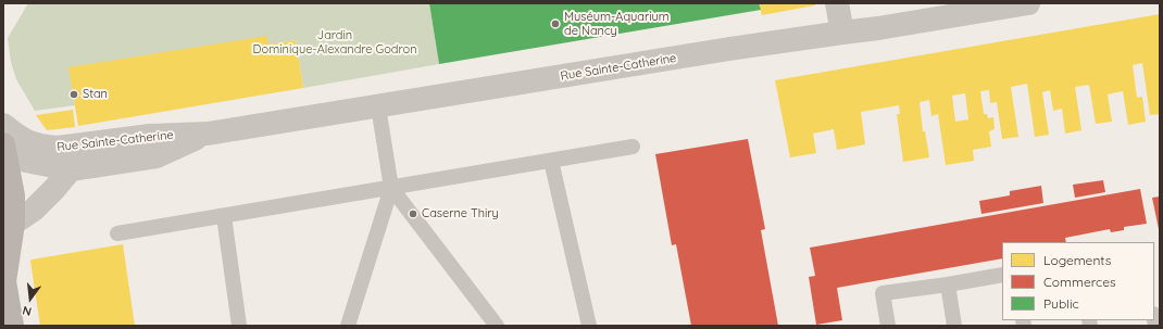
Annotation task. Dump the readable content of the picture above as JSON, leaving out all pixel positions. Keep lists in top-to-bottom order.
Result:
{
  "streets": {
    "street": ["Rue Sainte-Catherine"]
  },
  "parks": ["Jardin Dominique-Alexandre Godron"],
  "places": ["Muséum-Aquarium de Nancy", "Stan", "Caserne Thiry"],
  "legend": ["Logements", "Commerces", "Public"],
  "north": "bottom"
}
